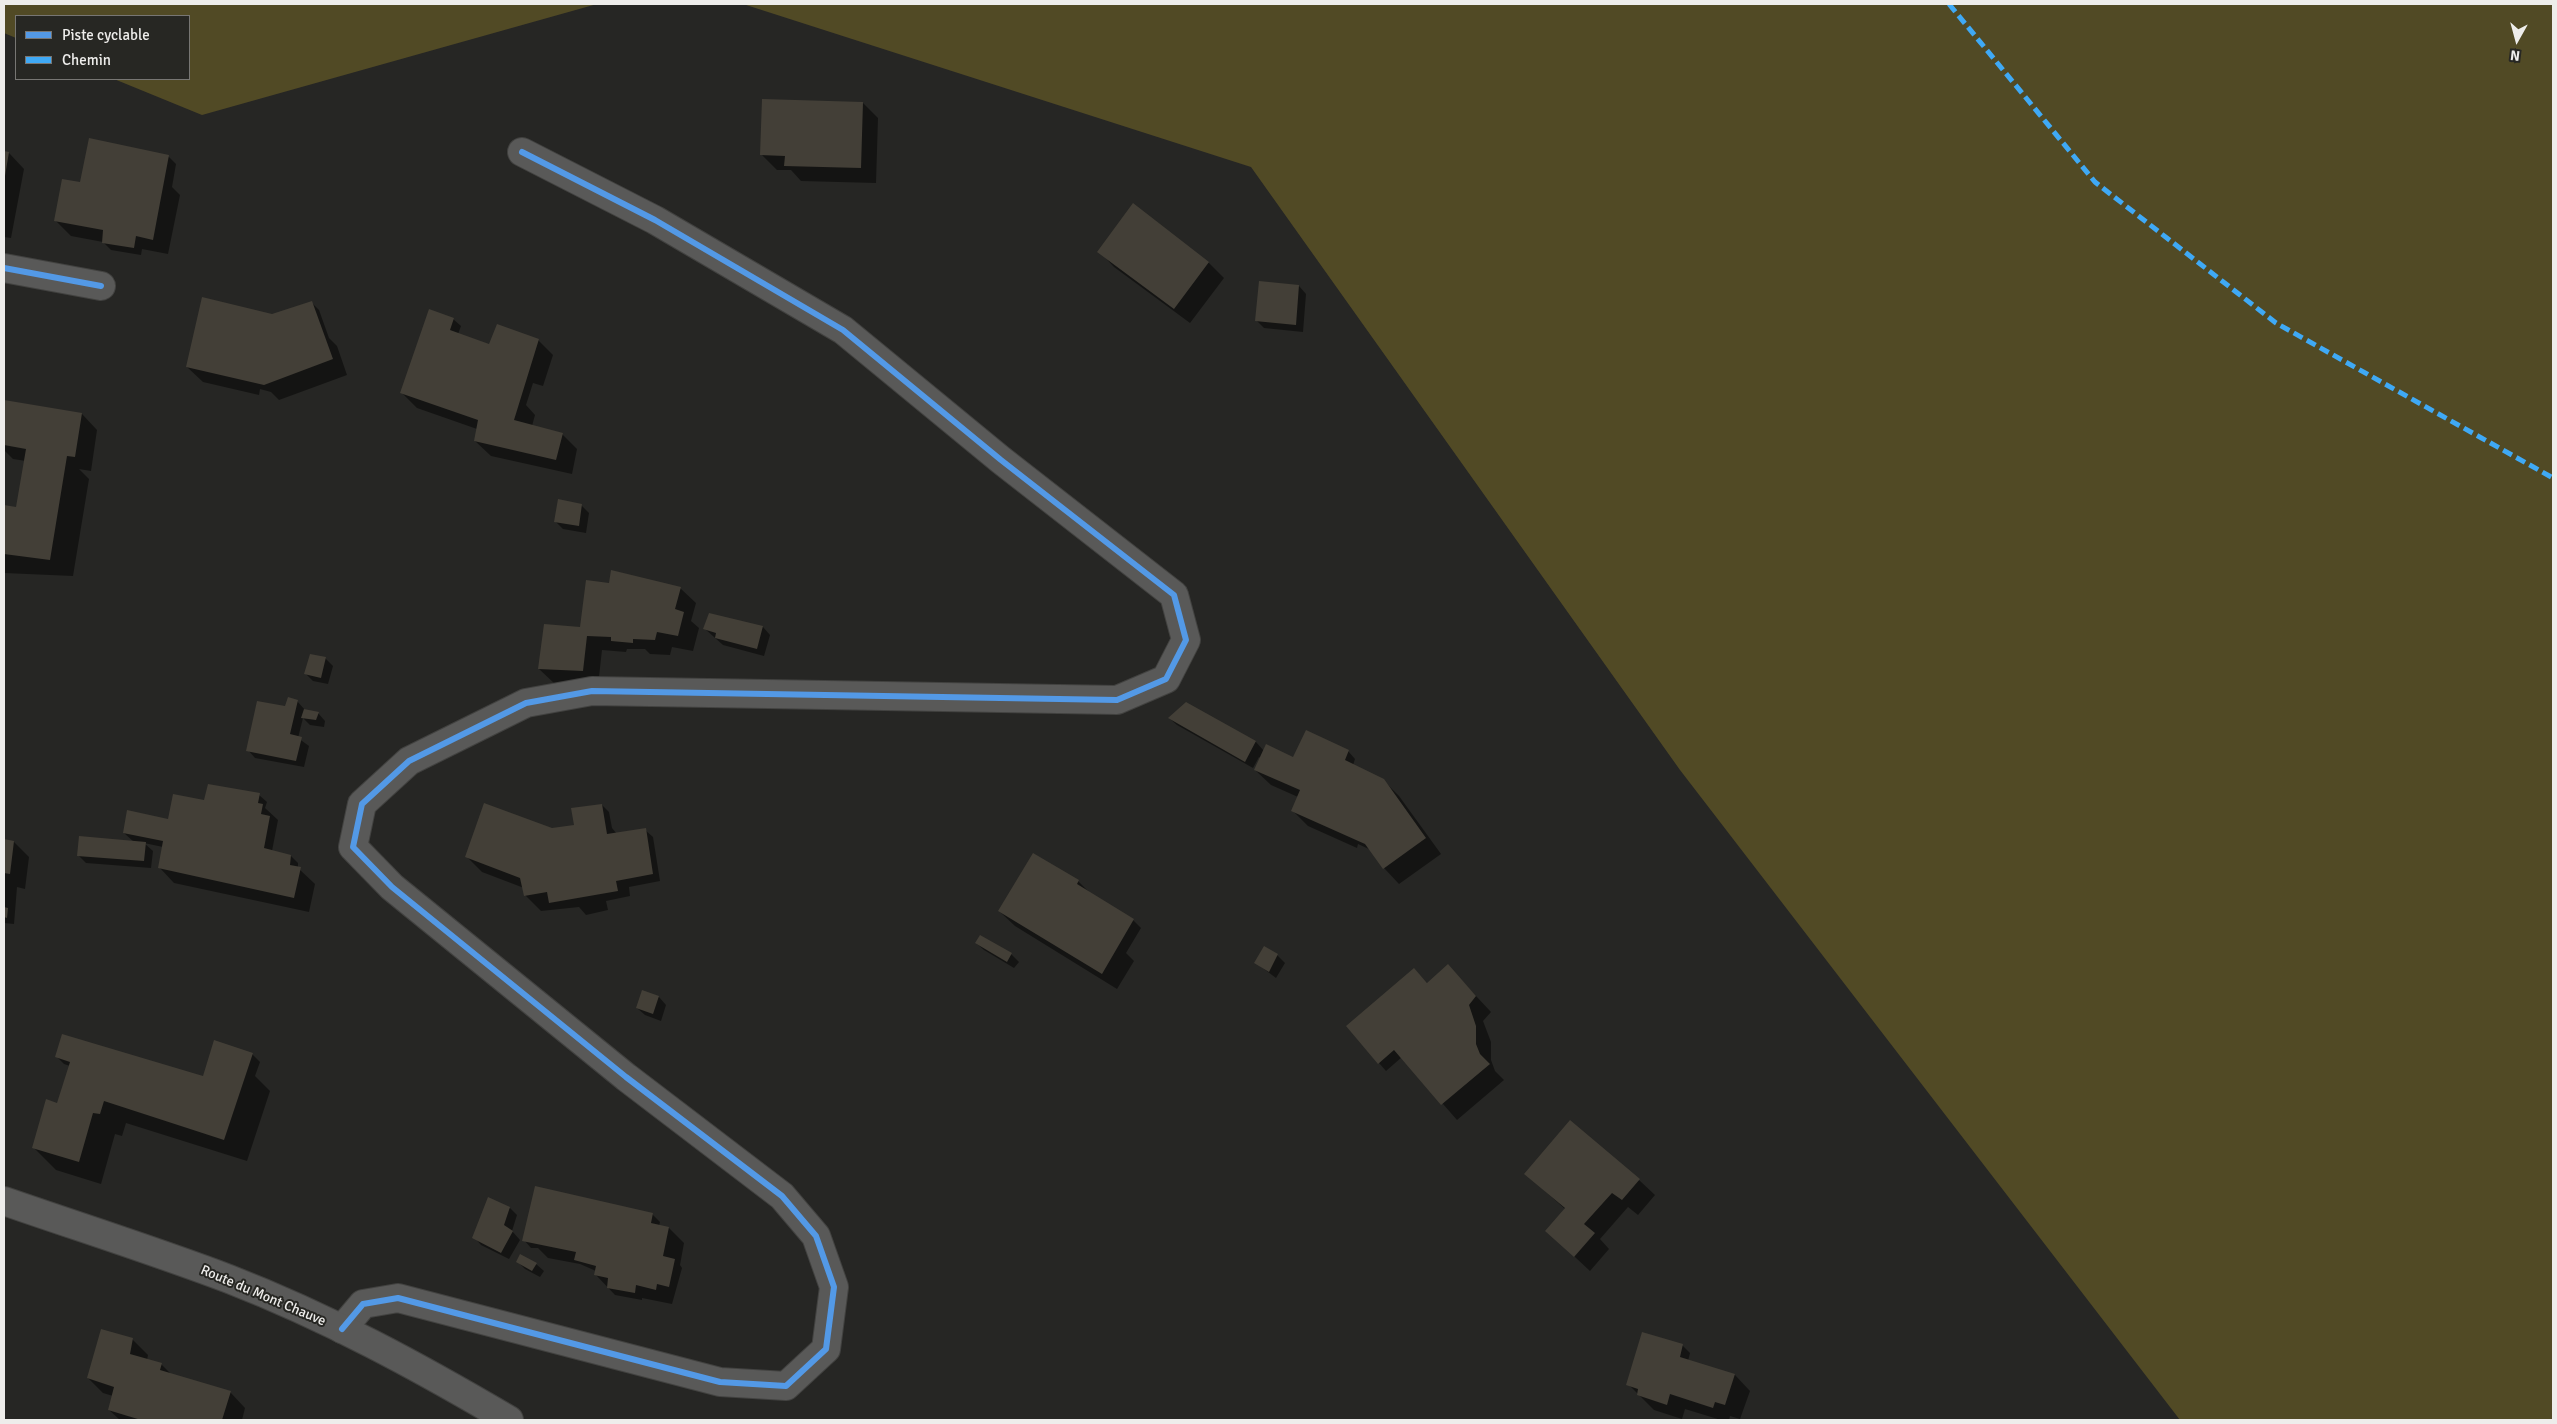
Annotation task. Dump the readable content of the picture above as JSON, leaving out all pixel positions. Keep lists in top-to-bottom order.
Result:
{
  "streets": {
    "street": ["Route du Mont Chauve"]
  },
  "legend": ["Piste cyclable", "Chemin"],
  "north": "bottom"
}
